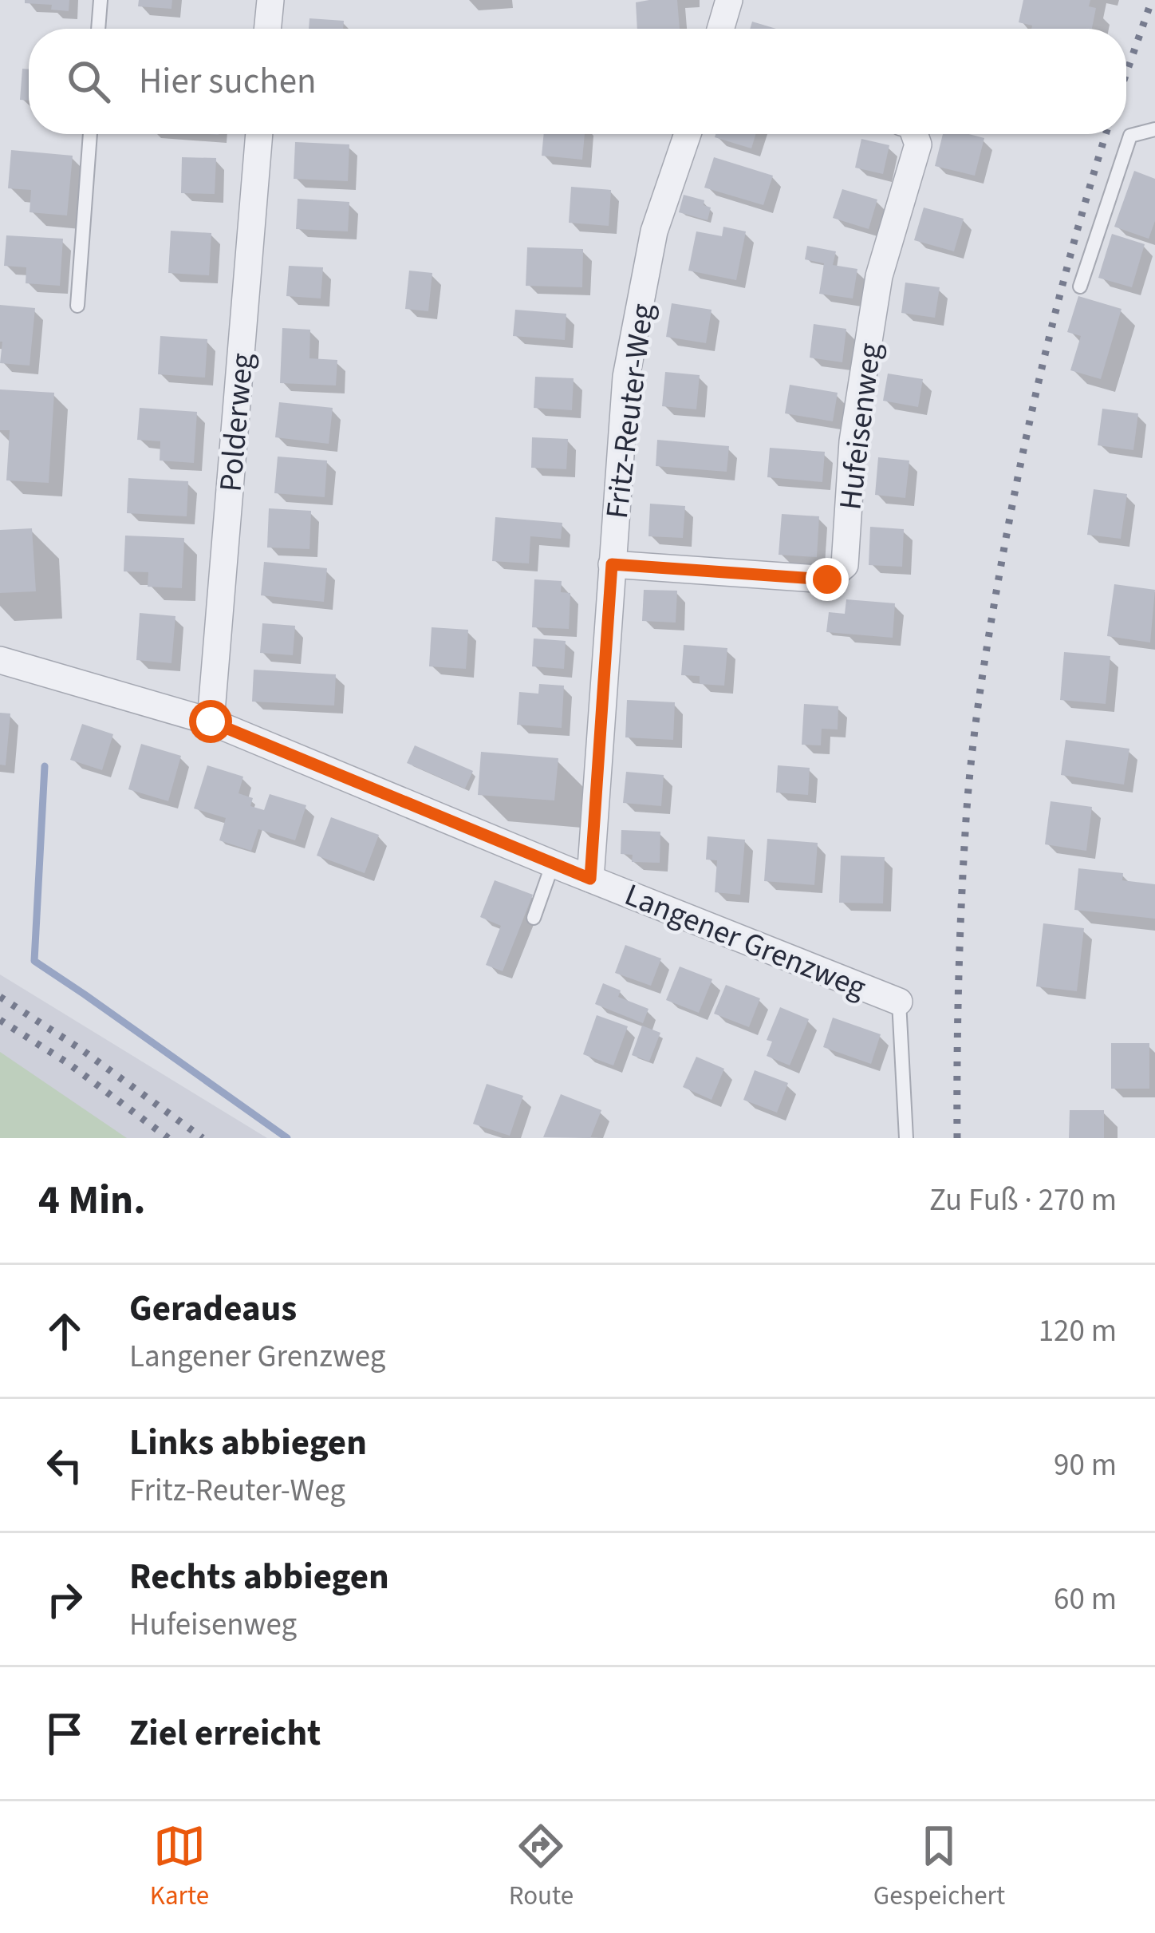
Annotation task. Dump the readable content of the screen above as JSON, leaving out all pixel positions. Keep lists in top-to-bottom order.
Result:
{
  "streets": {
    "street": [
      "Fritz-Reuter-Weg",
      "Polderweg",
      "Hufeisenweg",
      "Langener Grenzweg"
    ]
  },
  "crossings": [
    ["Fritz-Reuter-Weg", "Hufeisenweg"],
    ["Fritz-Reuter-Weg", "Langener Grenzweg"],
    ["Polderweg", "Langener Grenzweg"]
  ],
  "page": {
    "search": "Hier suchen",
    "heading": ["4 Min.", "Zu Fuß · 270 m"],
    "list": [
      ["Geradeaus", "Langener Grenzweg", "120 m"],
      ["Links abbiegen", "Fritz-Reuter-Weg", "90 m"],
      ["Rechts abbiegen", "Hufeisenweg", "60 m"],
      "Ziel erreicht"
    ],
    "nav": ["Karte", "Route", "Gespeichert"]
  }
}
